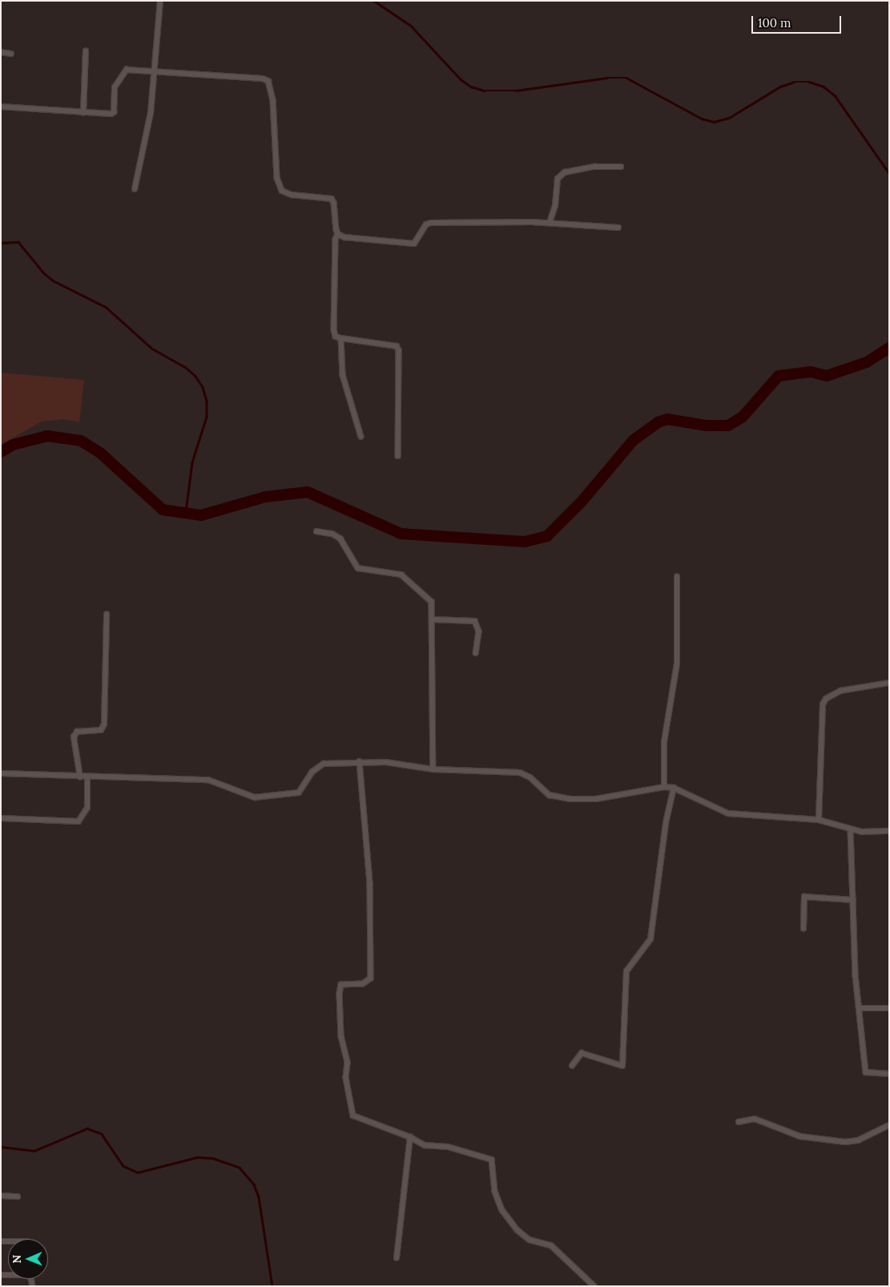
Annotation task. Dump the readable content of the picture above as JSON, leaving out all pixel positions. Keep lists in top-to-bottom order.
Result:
{
  "scale_bar": "100 m",
  "north": "left"
}
